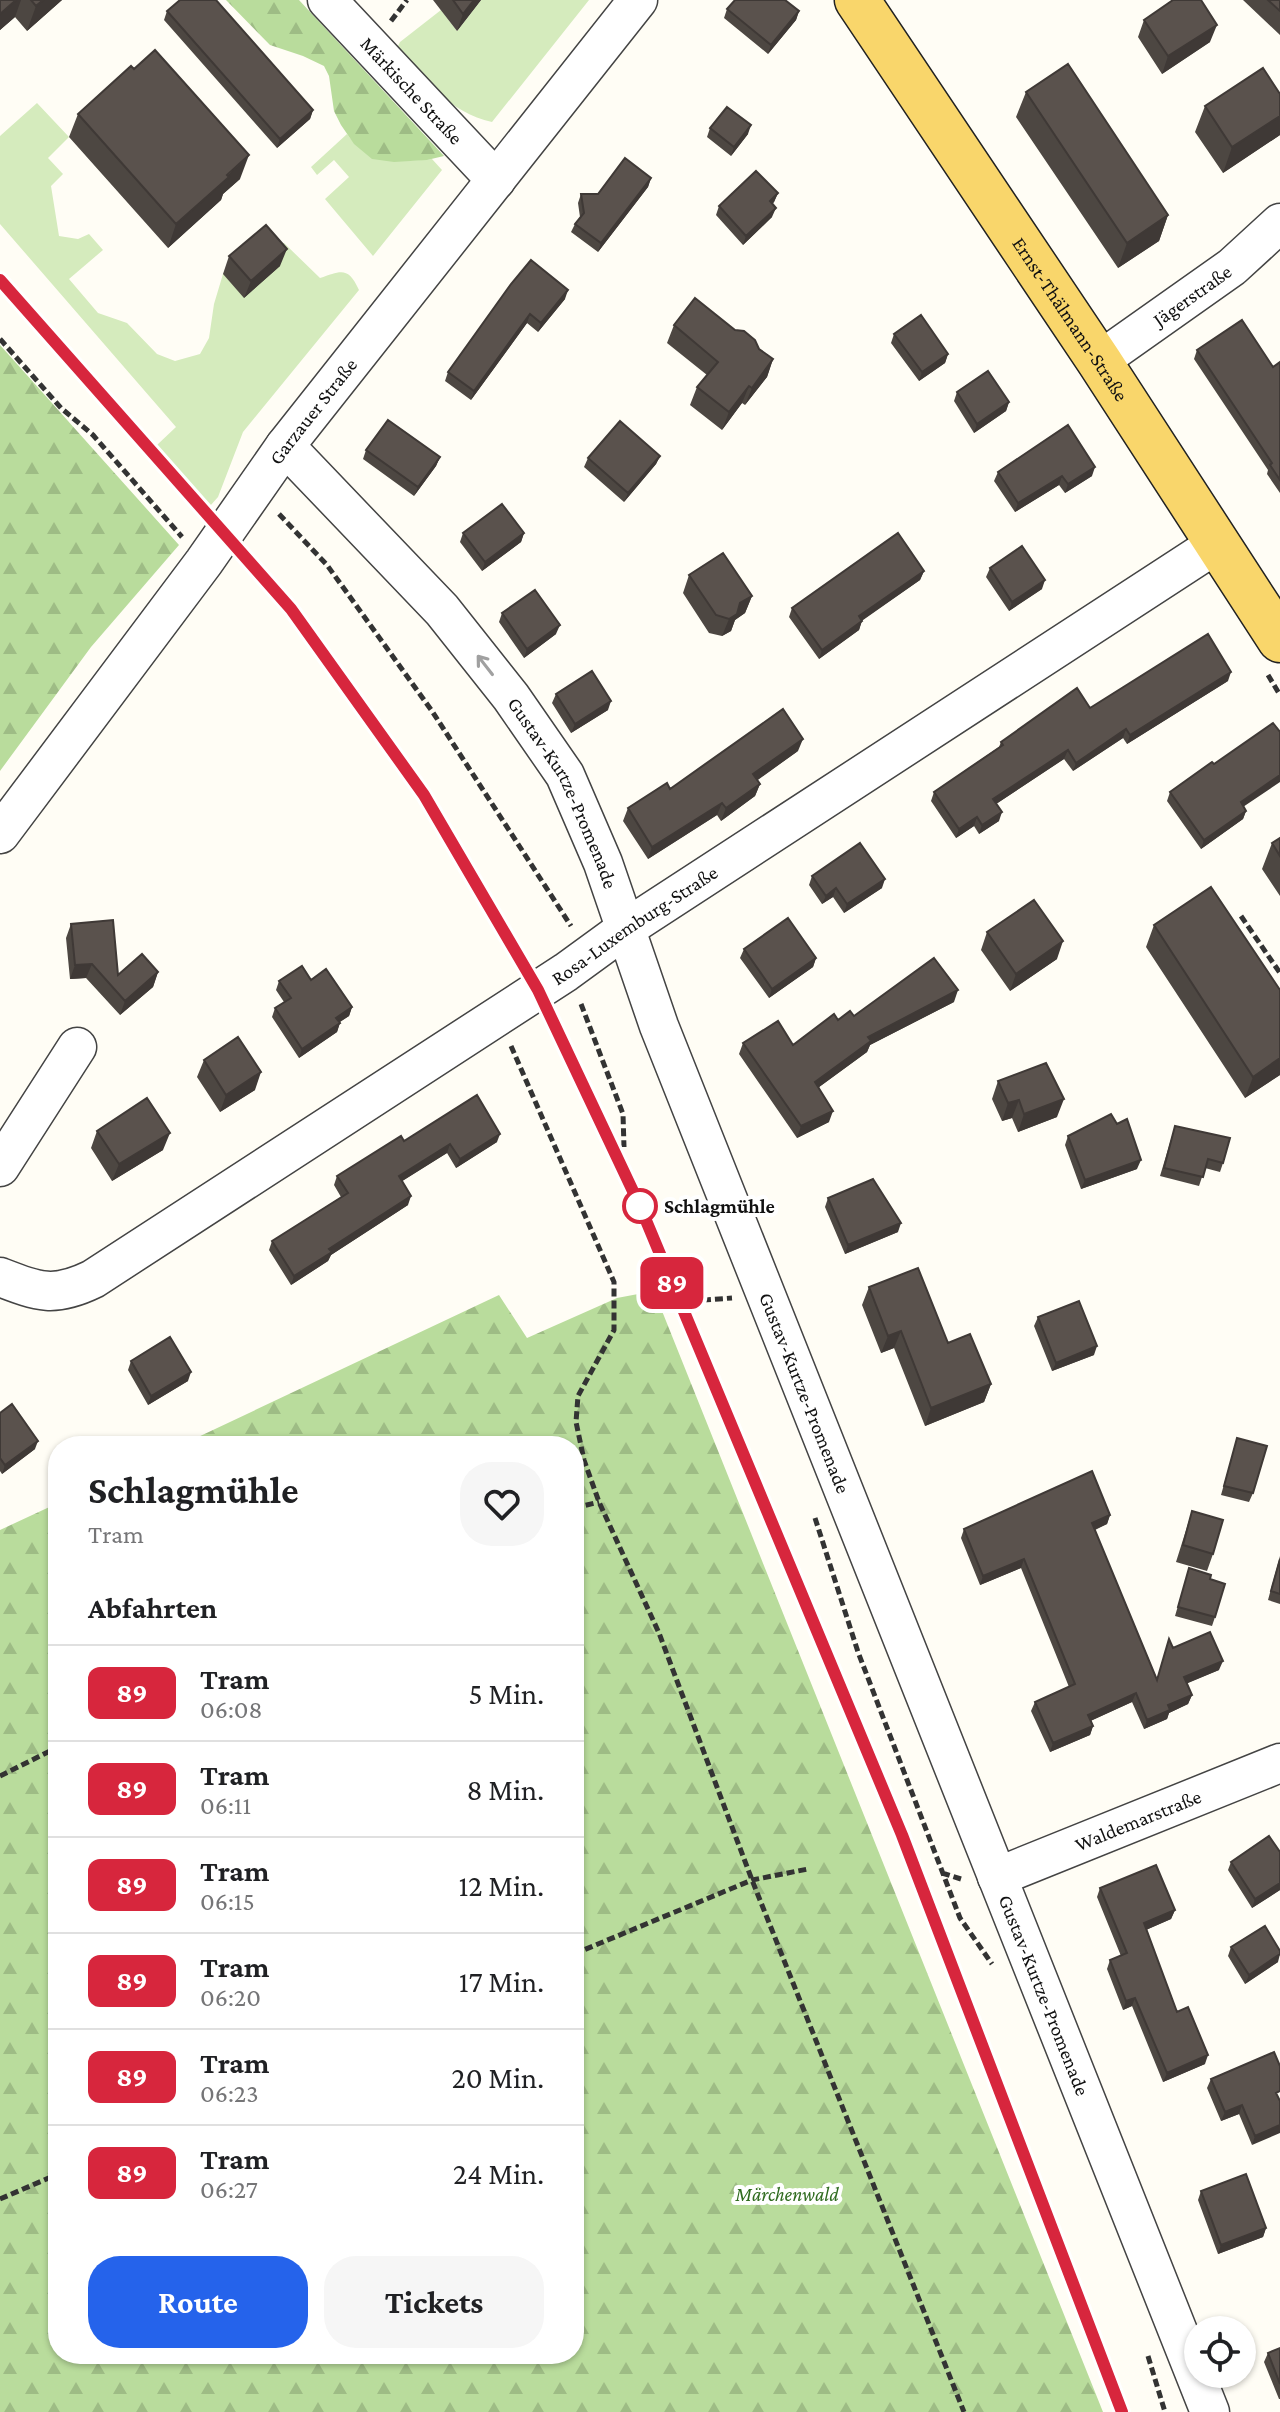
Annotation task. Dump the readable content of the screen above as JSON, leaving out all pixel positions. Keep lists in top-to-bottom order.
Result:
{
  "streets": {
    "main road": ["Ernst-Thälmann-Straße"],
    "street": [
      "Märkische Straße",
      "Jägerstraße",
      "Garzauer Straße",
      "Gustav-Kurtze-Promenade",
      "Rosa-Luxemburg-Straße",
      "Waldemarstraße"
    ]
  },
  "crossings": [
    ["Märkische Straße", "Garzauer Straße"],
    ["Jägerstraße", "Ernst-Thälmann-Straße"],
    ["Ernst-Thälmann-Straße", "Rosa-Luxemburg-Straße"],
    ["Garzauer Straße", "Gustav-Kurtze-Promenade"],
    ["Gustav-Kurtze-Promenade", "Rosa-Luxemburg-Straße"],
    ["Gustav-Kurtze-Promenade", "Waldemarstraße"]
  ],
  "parks": ["Märchenwald"],
  "places": ["Schlagmühle"],
  "lines": ["tram line 89"],
  "page": {
    "on_map": "89",
    "heading": [
      ["Schlagmühle", "Tram"],
      "Abfahrten"
    ],
    "list": [
      {
        "mark": "89",
        "name": "Tram",
        "note": "06:08",
        "value": "5 Min."
      },
      {
        "mark": "89",
        "name": "Tram",
        "note": "06:11",
        "value": "8 Min."
      },
      {
        "mark": "89",
        "name": "Tram",
        "note": "06:15",
        "value": "12 Min."
      },
      {
        "mark": "89",
        "name": "Tram",
        "note": "06:20",
        "value": "17 Min."
      },
      {
        "mark": "89",
        "name": "Tram",
        "note": "06:23",
        "value": "20 Min."
      },
      {
        "mark": "89",
        "name": "Tram",
        "note": "06:27",
        "value": "24 Min."
      }
    ],
    "buttons": ["Route", "Tickets"]
  }
}
